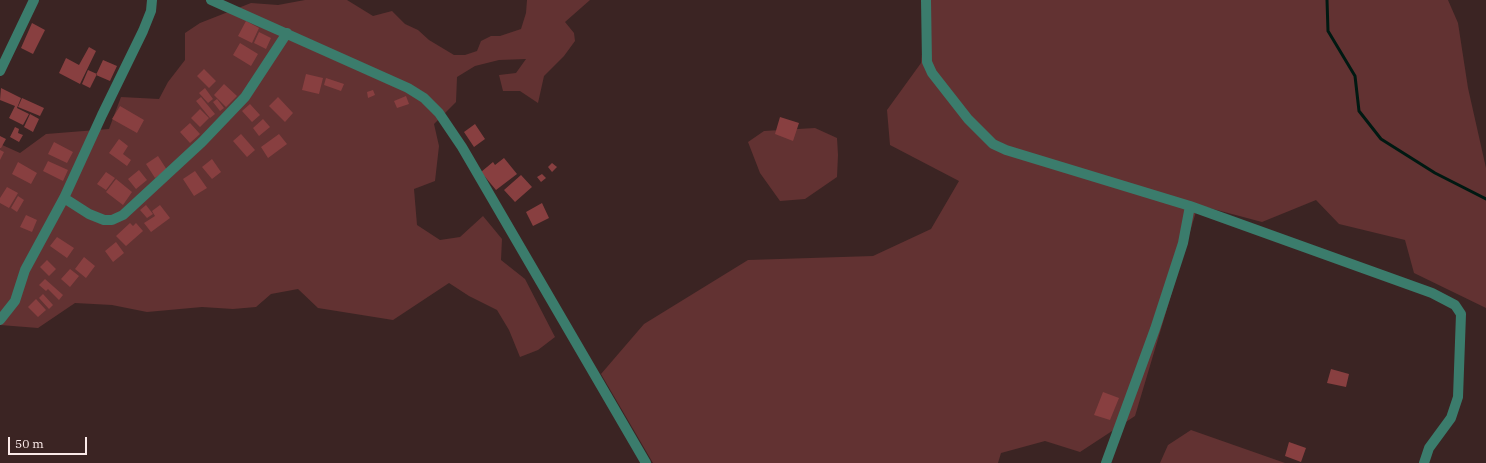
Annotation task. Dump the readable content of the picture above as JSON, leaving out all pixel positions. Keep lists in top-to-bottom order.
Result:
{
  "scale_bar": "50 m"
}
